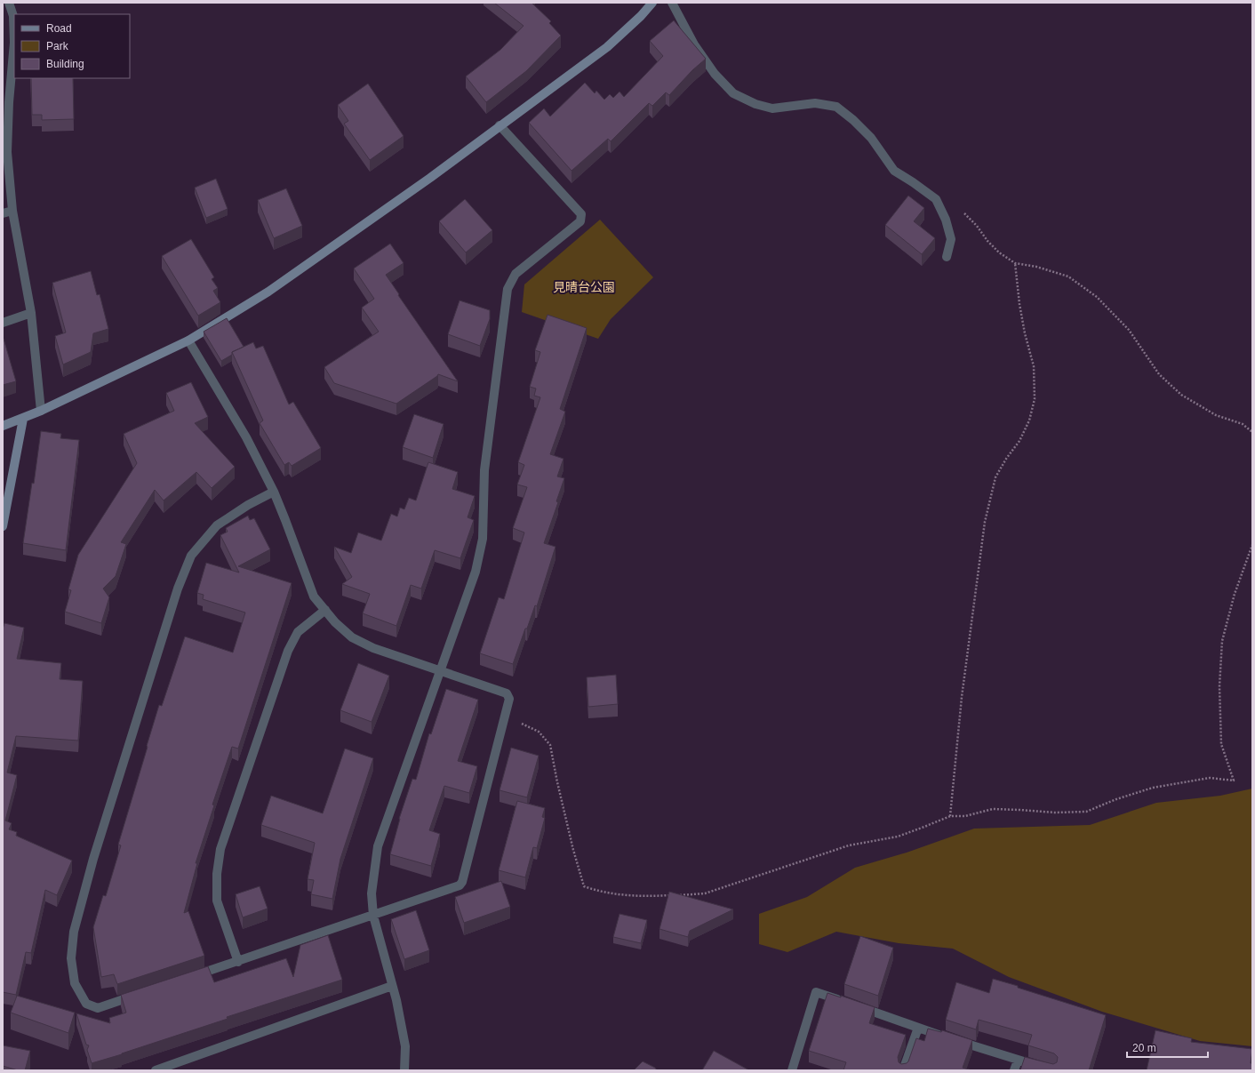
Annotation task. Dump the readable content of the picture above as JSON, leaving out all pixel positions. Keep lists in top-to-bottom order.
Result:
{
  "parks": ["見晴台公園"],
  "legend": ["Road", "Park", "Building"],
  "scale_bar": "20 m"
}
